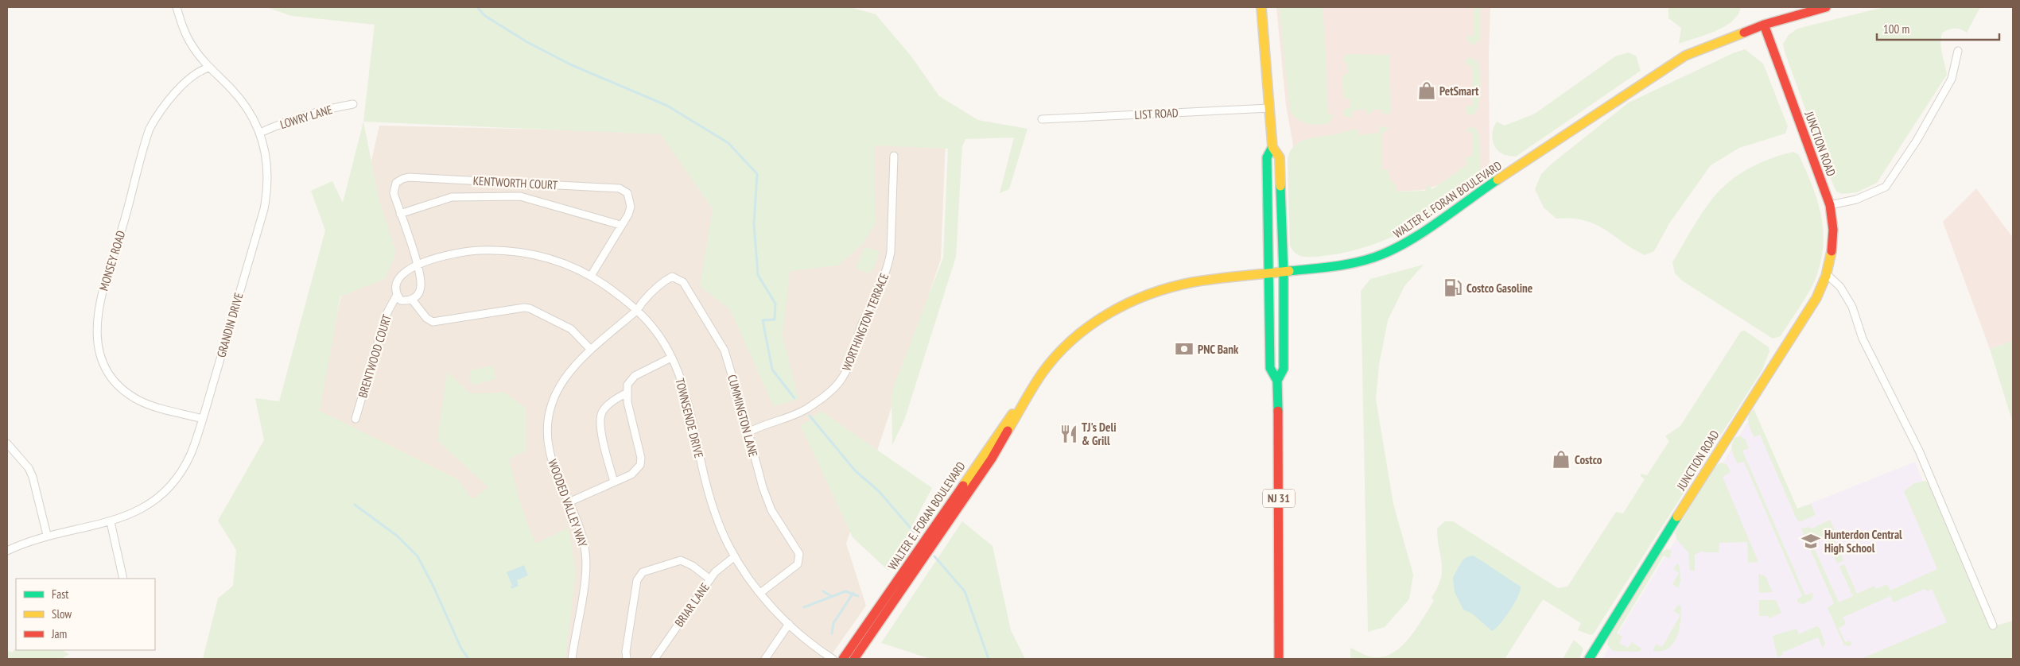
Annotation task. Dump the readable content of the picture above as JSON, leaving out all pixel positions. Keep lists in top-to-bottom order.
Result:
{
  "streets": {
    "main road": ["JUNCTION ROAD", "WALTER E. FORAN BOULEVARD", "NJ 31"],
    "street": [
      "LIST ROAD",
      "LOWRY LANE",
      "KENTWORTH COURT",
      "MONSEY ROAD",
      "WORTHINGTON TERRACE",
      "GRANDIN DRIVE",
      "BRENTWOOD COURT",
      "CUMMINGTON LANE",
      "TOWNSENDE DRIVE",
      "WOODED VALLEY WAY",
      "BRIAR LANE"
    ]
  },
  "crossings": [
    ["LIST ROAD", "NJ 31"],
    ["LOWRY LANE", "GRANDIN DRIVE"],
    ["JUNCTION ROAD", "WALTER E. FORAN BOULEVARD"],
    ["KENTWORTH COURT", "TOWNSENDE DRIVE"],
    ["WALTER E. FORAN BOULEVARD", "NJ 31"],
    ["MONSEY ROAD", "GRANDIN DRIVE"],
    ["WORTHINGTON TERRACE", "CUMMINGTON LANE"],
    ["BRENTWOOD COURT", "TOWNSENDE DRIVE"],
    ["CUMMINGTON LANE", "TOWNSENDE DRIVE"],
    ["CUMMINGTON LANE", "WOODED VALLEY WAY"],
    ["TOWNSENDE DRIVE", "WOODED VALLEY WAY"],
    ["TOWNSENDE DRIVE", "BRIAR LANE"]
  ],
  "places": {
    "shop": ["PetSmart", "Costco"],
    "fuel station": ["Costco Gasoline"],
    "bank": ["PNC Bank"],
    "restaurant": ["TJ's Deli & Grill"],
    "school or university": ["Hunterdon Central High School"]
  },
  "legend": ["Fast", "Slow", "Jam"],
  "scale_bar": "100 m"
}
